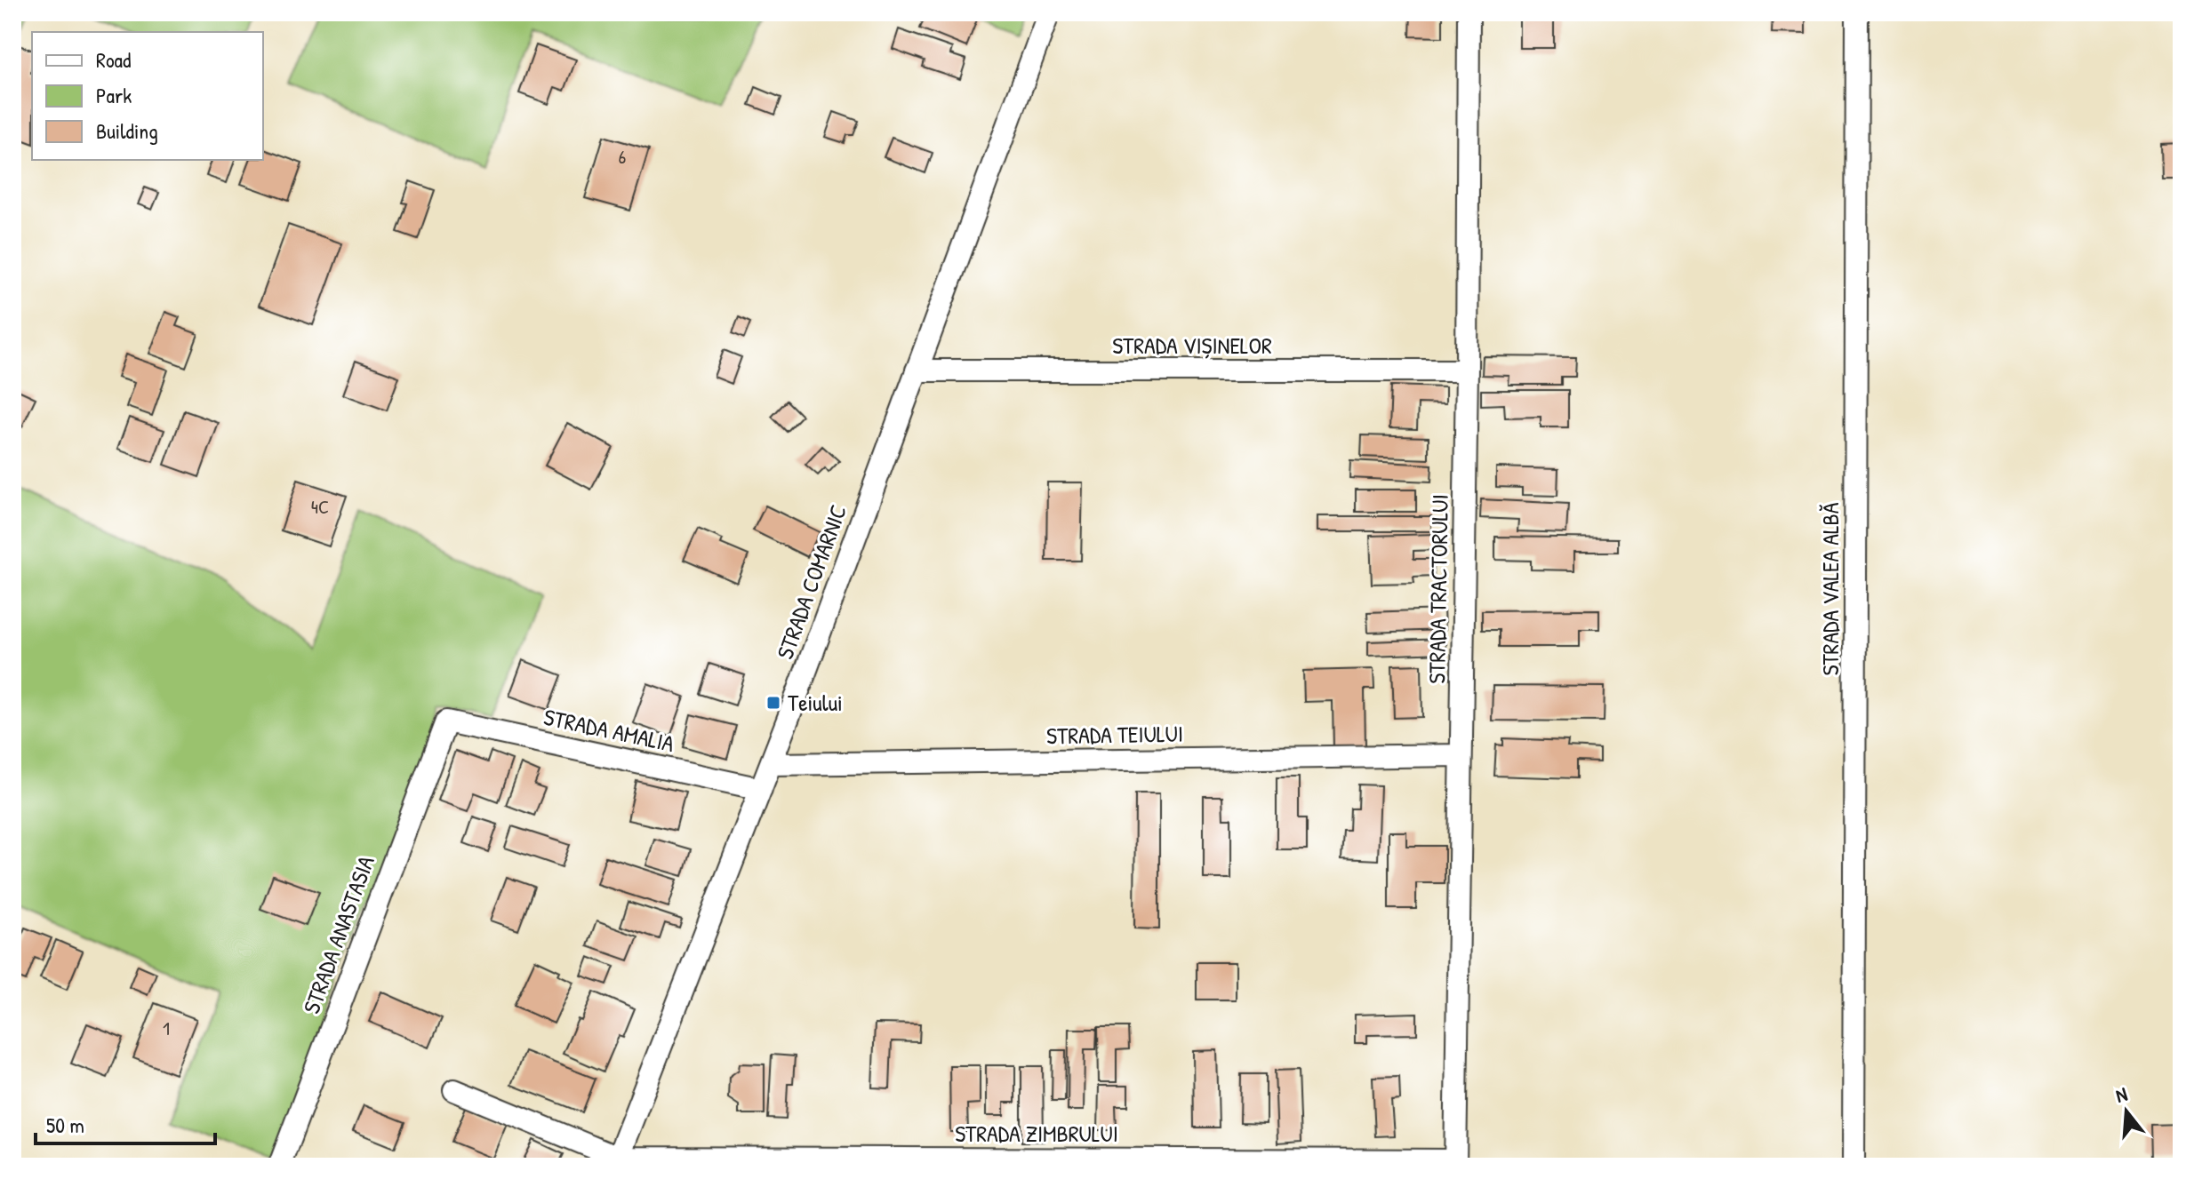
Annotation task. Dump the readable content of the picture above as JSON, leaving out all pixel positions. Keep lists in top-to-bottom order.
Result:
{
  "streets": {
    "street": [
      "STRADA VIȘINELOR",
      "STRADA COMARNIC",
      "STRADA TRACTORULUI",
      "STRADA VALEA ALBĂ",
      "STRADA AMALIA",
      "STRADA TEIULUI",
      "STRADA ANASTASIA",
      "STRADA ZIMBRULUI"
    ]
  },
  "crossings": [
    ["STRADA VIȘINELOR", "STRADA COMARNIC"],
    ["STRADA VIȘINELOR", "STRADA TRACTORULUI"],
    ["STRADA COMARNIC", "STRADA AMALIA"],
    ["STRADA COMARNIC", "STRADA TEIULUI"],
    ["STRADA COMARNIC", "STRADA ZIMBRULUI"],
    ["STRADA TRACTORULUI", "STRADA TEIULUI"],
    ["STRADA TRACTORULUI", "STRADA ZIMBRULUI"],
    ["STRADA AMALIA", "STRADA ANASTASIA"]
  ],
  "places": {
    "transit": ["Teiului"]
  },
  "house_numbers": ["6", "4C", "1"],
  "legend": ["Road", "Park", "Building"],
  "scale_bar": "50 m",
  "north": "top"
}
